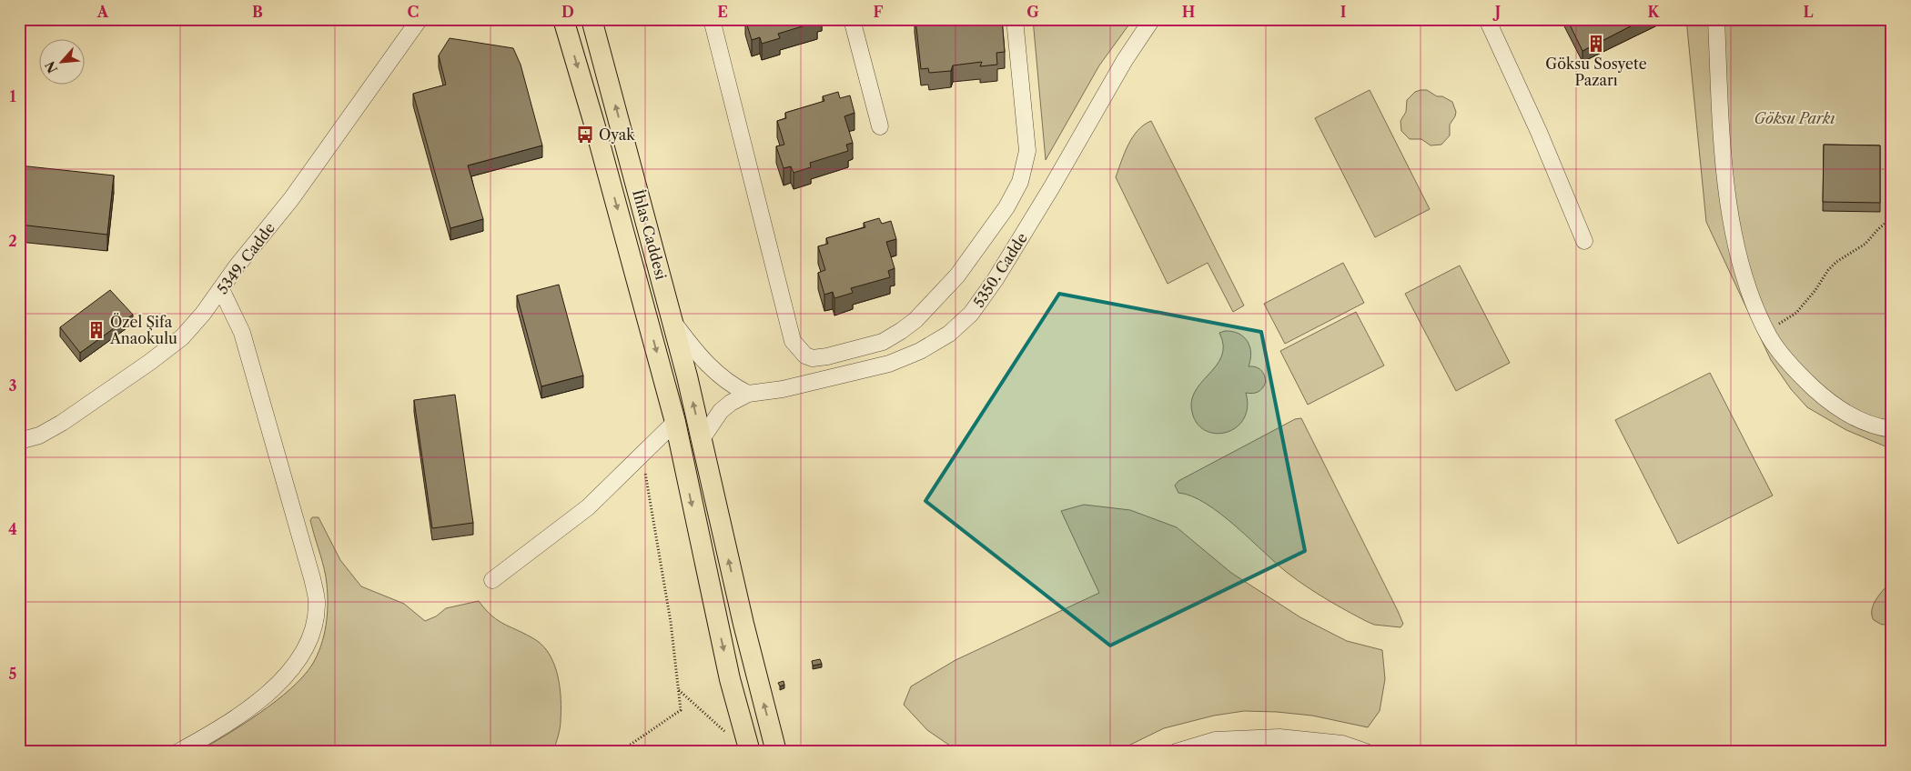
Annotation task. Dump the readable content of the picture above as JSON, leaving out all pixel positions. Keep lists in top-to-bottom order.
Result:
{
  "streets": {
    "main road": ["İhlas Caddesi"],
    "street": ["5349. Cadde", "5350. Cadde"]
  },
  "crossings": [
    ["İhlas Caddesi", "5350. Cadde"]
  ],
  "parks": ["Göksu Parkı"],
  "places": {
    "building": ["Göksu Sosyete Pazarı", "Özel Şifa Anaokulu"],
    "bus stop": ["Oyak"]
  },
  "north": "bottom left",
  "grid": {
    "columns": [
      "A",
      "B",
      "C",
      "D",
      "E",
      "F",
      "G",
      "H",
      "I",
      "J",
      "K",
      "L"
    ],
    "rows": [
      "1",
      "2",
      "3",
      "4",
      "5"
    ]
  }
}
